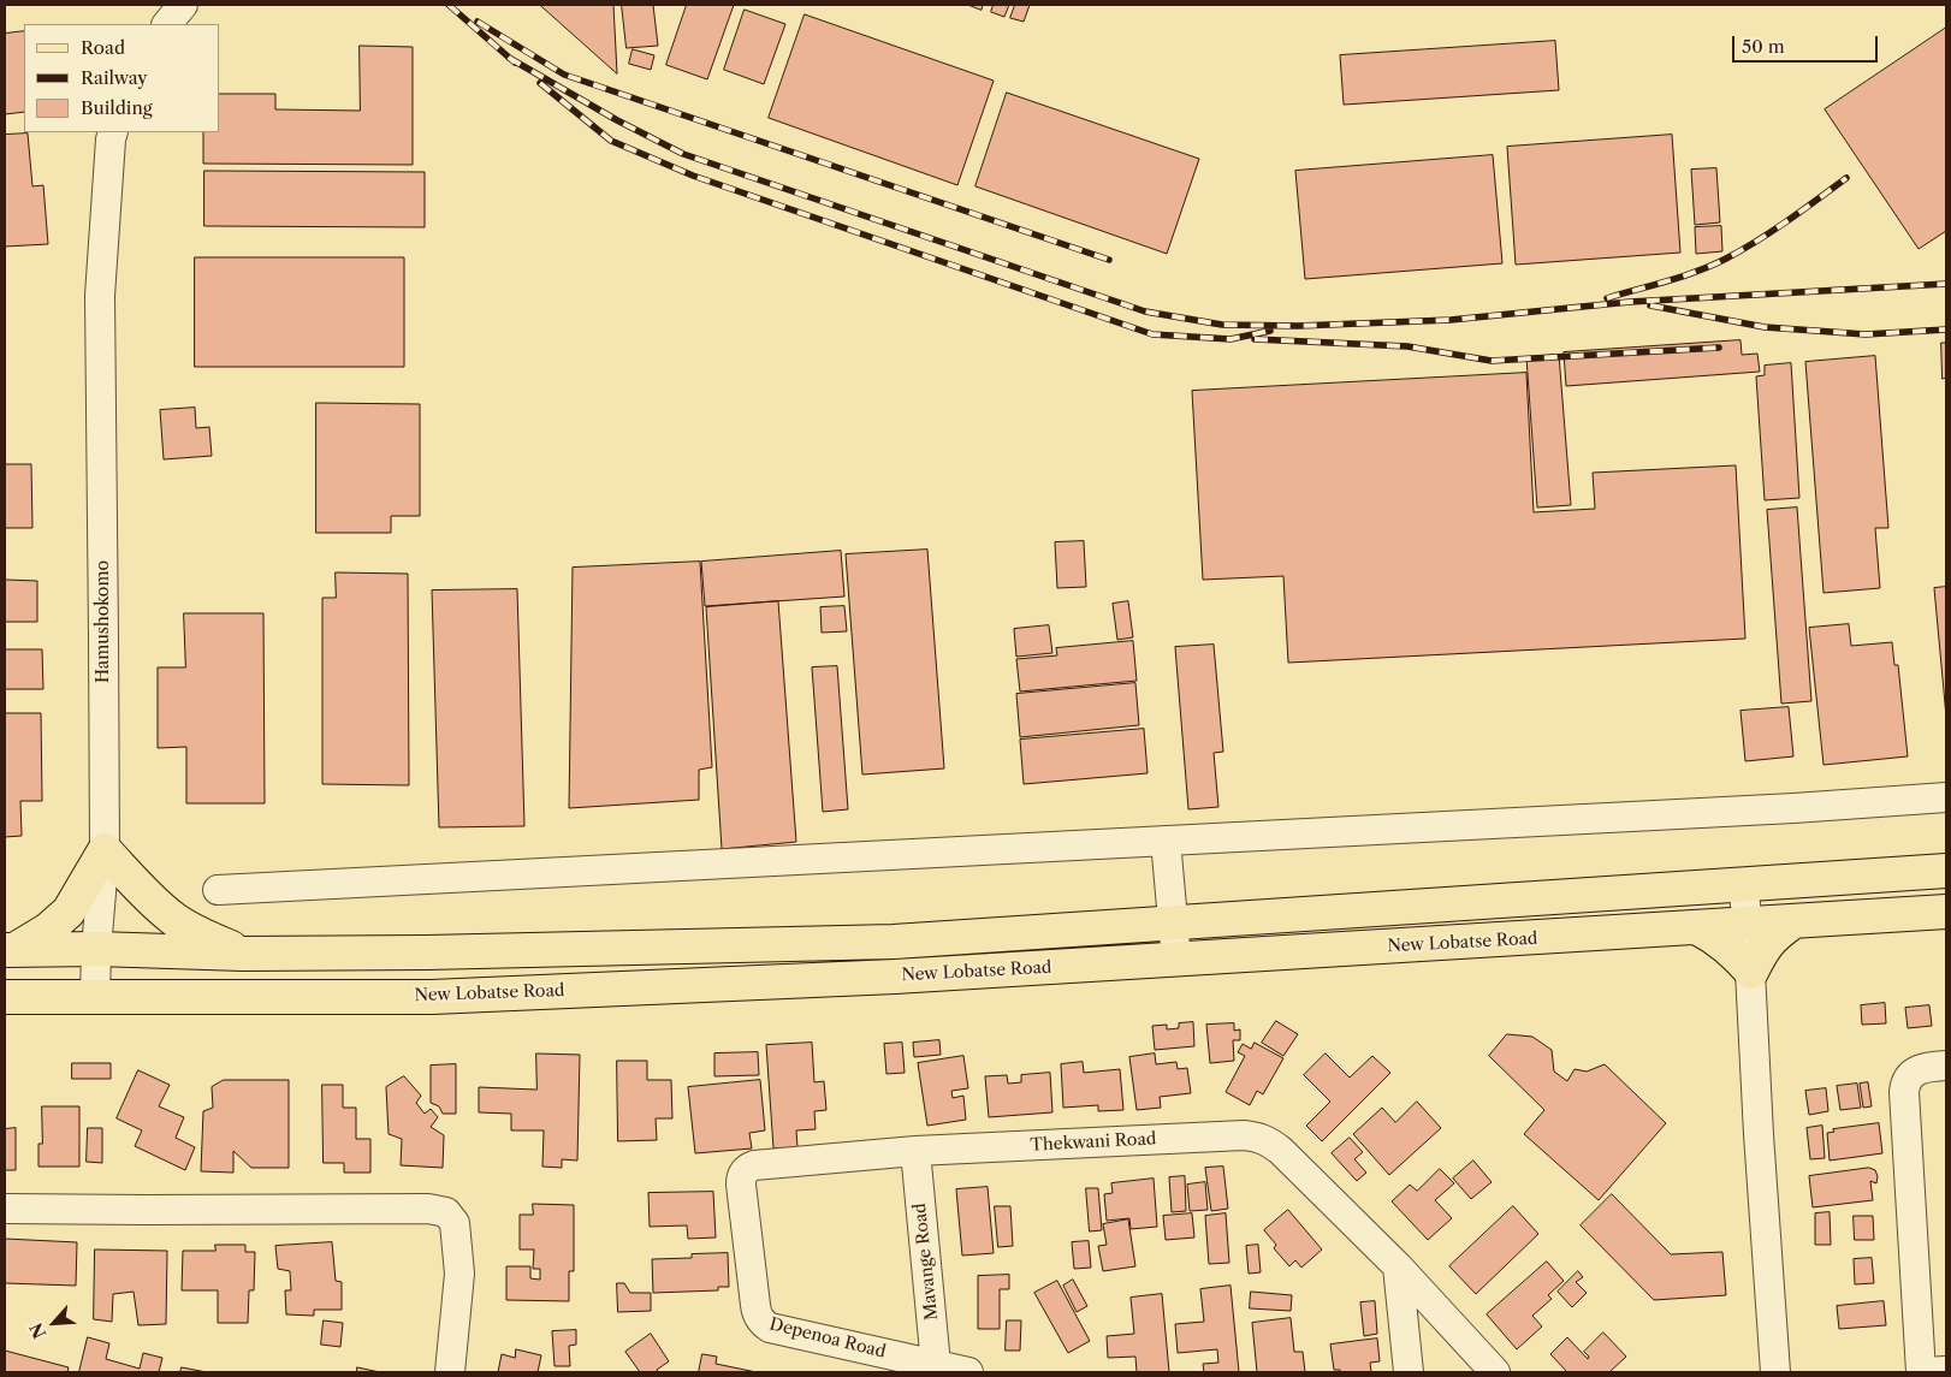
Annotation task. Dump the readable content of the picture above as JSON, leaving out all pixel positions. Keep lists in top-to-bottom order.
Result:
{
  "streets": {
    "main road": ["New Lobatse Road"],
    "street": [
      "Hamushokomo",
      "Thekwani Road",
      "Mavange Road",
      "Depenoa Road"
    ]
  },
  "crossings": [
    ["Hamushokomo", "New Lobatse Road"],
    ["Thekwani Road", "Mavange Road"],
    ["Thekwani Road", "Depenoa Road"],
    ["Mavange Road", "Depenoa Road"]
  ],
  "legend": ["Road", "Railway", "Building"],
  "scale_bar": "50 m",
  "north": "bottom left"
}
